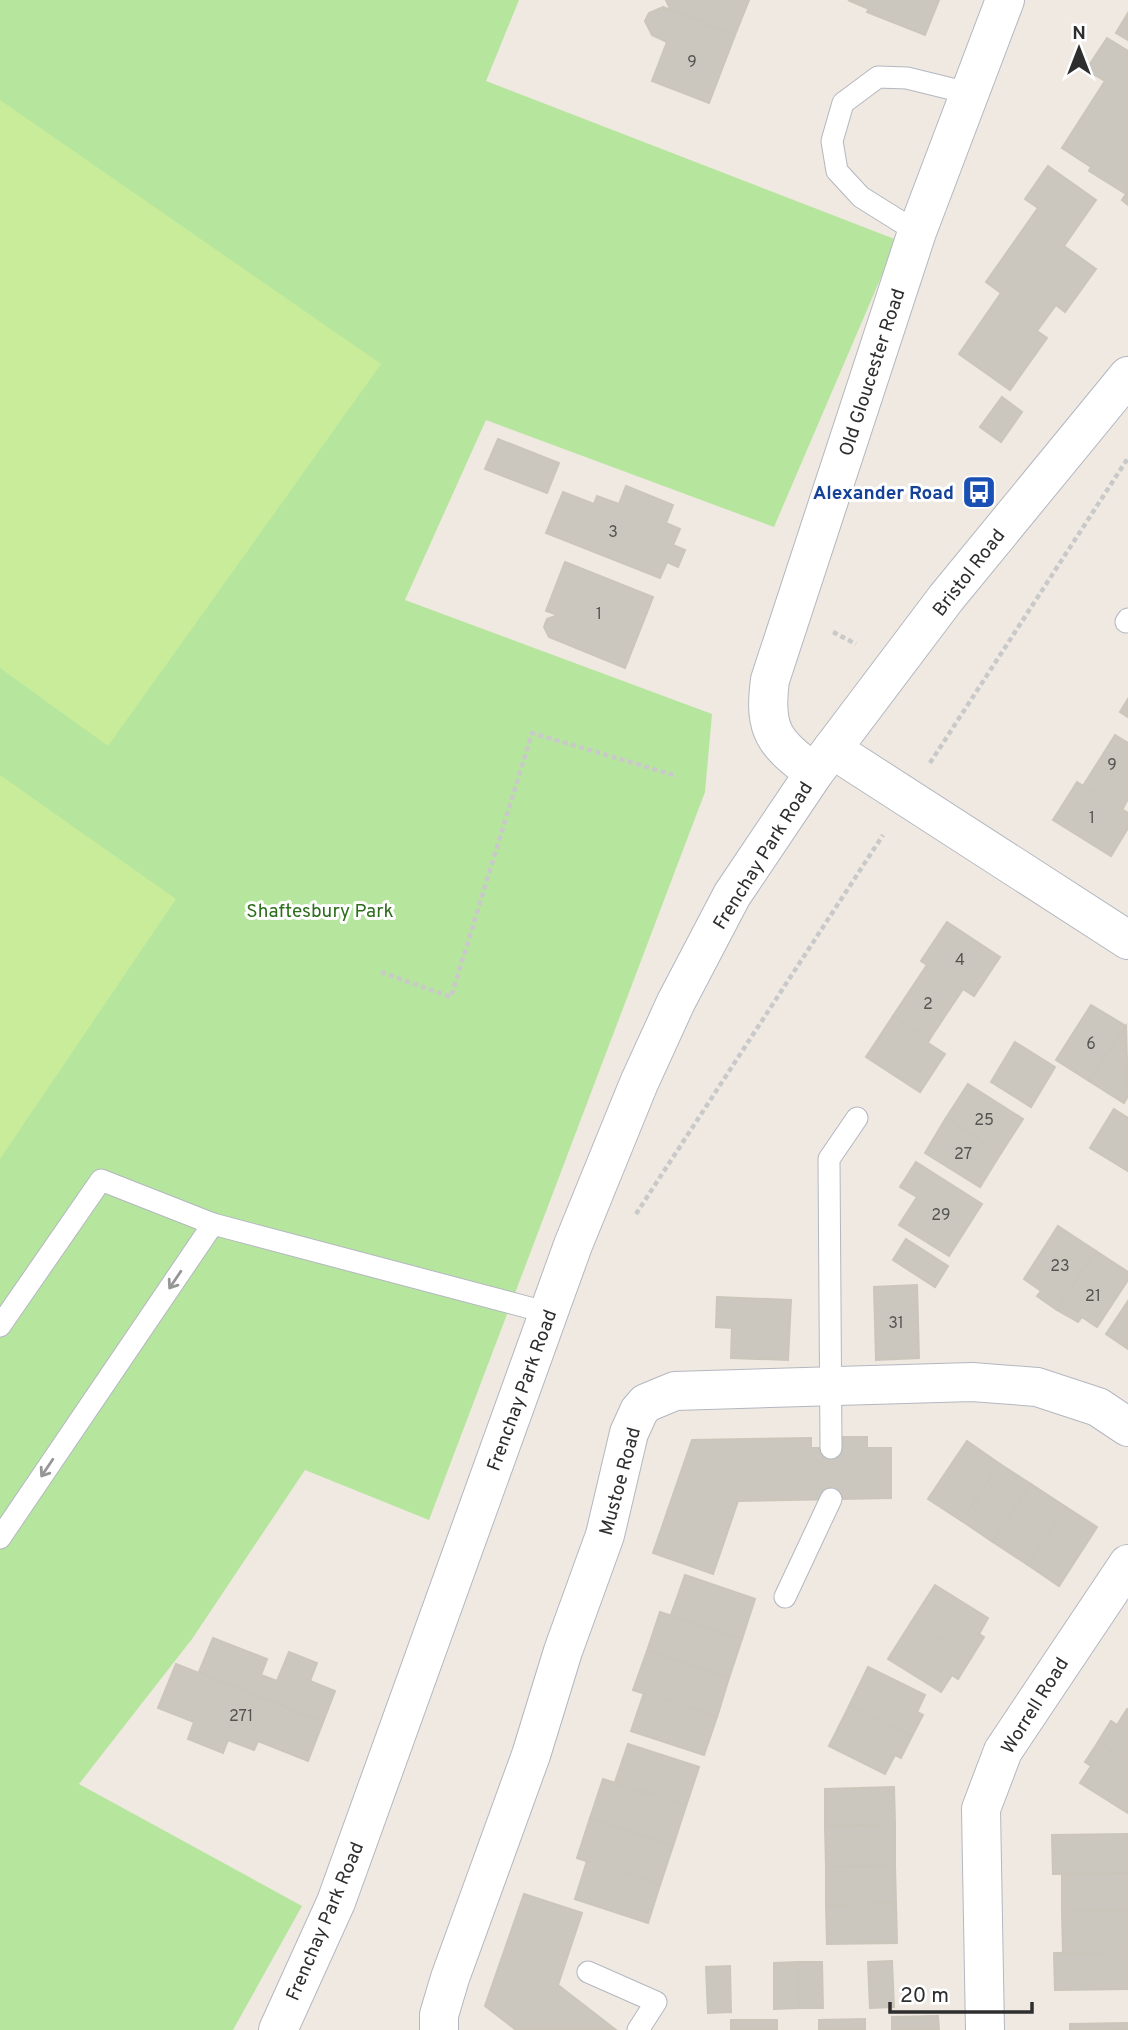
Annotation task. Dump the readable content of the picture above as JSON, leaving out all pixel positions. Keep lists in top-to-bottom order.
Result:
{
  "streets": {
    "street": [
      "Old Gloucester Road",
      "Bristol Road",
      "Frenchay Park Road",
      "Mustoe Road",
      "Worrell Road"
    ]
  },
  "crossings": [
    ["Old Gloucester Road", "Bristol Road"],
    ["Old Gloucester Road", "Frenchay Park Road"],
    ["Bristol Road", "Frenchay Park Road"]
  ],
  "parks": ["Shaftesbury Park"],
  "places": {
    "bus stop": ["Alexander Road"]
  },
  "house_numbers": [
    "9",
    "3",
    "1",
    "9",
    "1",
    "4",
    "2",
    "6",
    "25",
    "27",
    "29",
    "23",
    "21",
    "31",
    "271"
  ],
  "scale_bar": "20 m",
  "north": "top"
}
